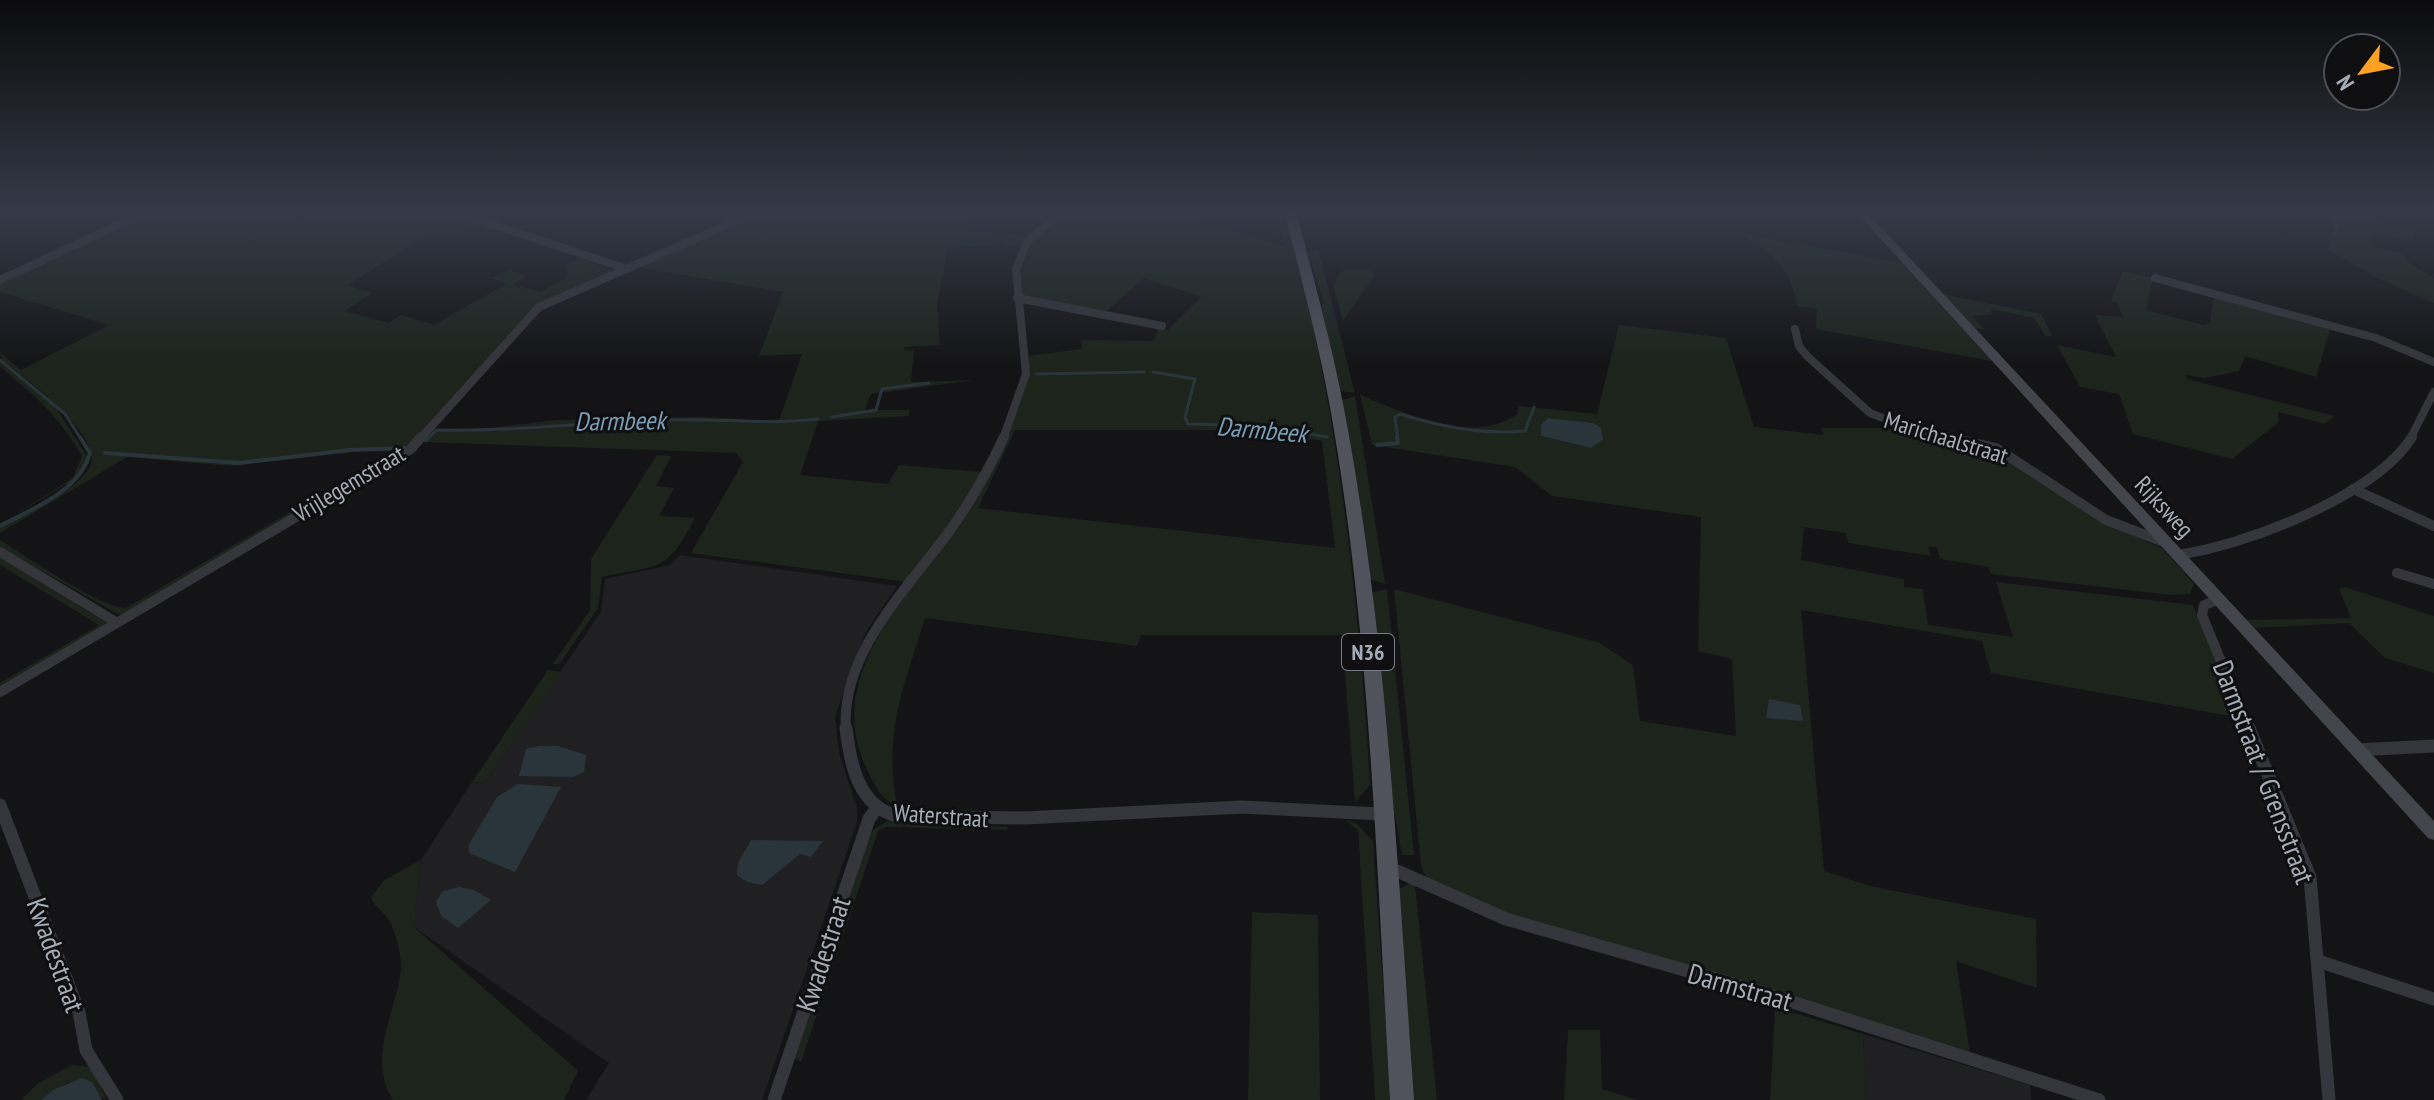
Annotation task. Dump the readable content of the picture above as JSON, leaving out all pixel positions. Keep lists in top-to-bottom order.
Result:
{
  "streets": {
    "main road": ["Rijksweg", "N36"],
    "street": [
      "Marichaalstraat",
      "Vrijlegemstraat",
      "Darmstraat / Grensstraat",
      "Waterstraat",
      "Kwadestraat",
      "Darmstraat"
    ]
  },
  "crossings": [
    ["Marichaalstraat", "Rijksweg"],
    ["Rijksweg", "Darmstraat / Grensstraat"],
    ["N36", "Waterstraat"],
    ["N36", "Darmstraat"],
    ["Waterstraat", "Kwadestraat"]
  ],
  "water": ["Darmbeek"],
  "north": "bottom left"
}
